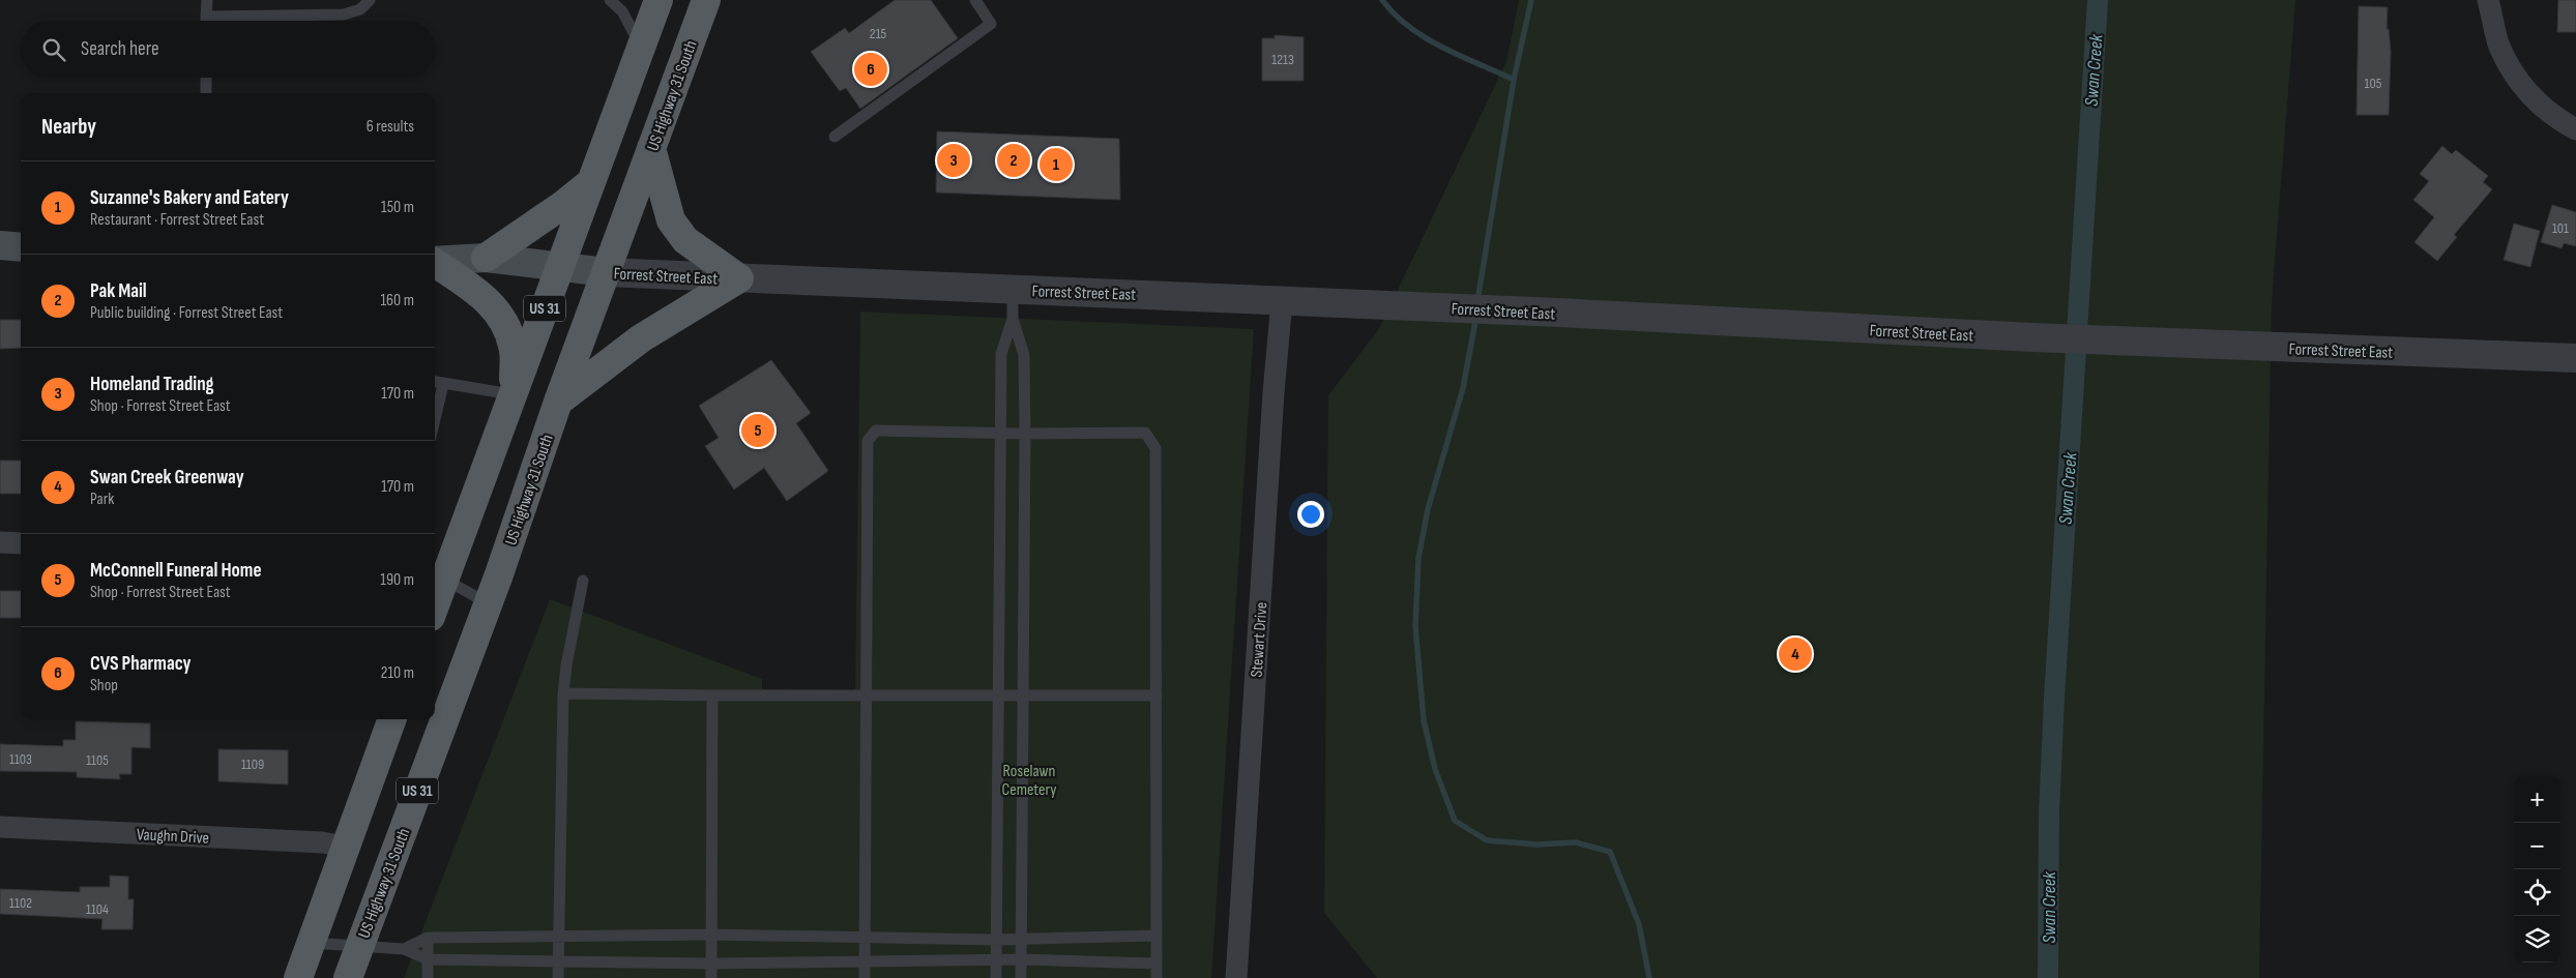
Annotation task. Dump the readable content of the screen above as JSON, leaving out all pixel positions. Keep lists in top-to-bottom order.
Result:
{
  "streets": {
    "main road": ["US Highway 31 South", "Forrest Street East", "US 31"],
    "street": ["Stewart Drive", "Vaughn Drive"]
  },
  "crossings": [
    ["US Highway 31 South", "Forrest Street East"],
    ["Forrest Street East", "US 31"],
    ["Forrest Street East", "Stewart Drive"],
    ["US 31", "Vaughn Drive"]
  ],
  "water": ["Swan Creek"],
  "parks": ["Roselawn Cemetery"],
  "house_numbers": [
    "215",
    "1213",
    "105",
    "101",
    "1103",
    "1105",
    "1109",
    "1102",
    "1104"
  ],
  "page": {
    "search": "Search here",
    "pins": [
      "6",
      "2",
      "3",
      "1",
      "5",
      "4"
    ],
    "heading": ["Nearby", "6 results"],
    "list": [
      {
        "mark": "1",
        "name": "Suzanne's Bakery and Eatery",
        "note": "Restaurant · Forrest Street East",
        "value": "150 m"
      },
      {
        "mark": "2",
        "name": "Pak Mail",
        "note": "Public building · Forrest Street East",
        "value": "160 m"
      },
      {
        "mark": "3",
        "name": "Homeland Trading",
        "note": "Shop · Forrest Street East",
        "value": "170 m"
      },
      {
        "mark": "4",
        "name": "Swan Creek Greenway",
        "note": "Park",
        "value": "170 m"
      },
      {
        "mark": "5",
        "name": "McConnell Funeral Home",
        "note": "Shop · Forrest Street East",
        "value": "190 m"
      },
      {
        "mark": "6",
        "name": "CVS Pharmacy",
        "note": "Shop",
        "value": "210 m"
      }
    ],
    "map_buttons": ["+", "−"]
  }
}
